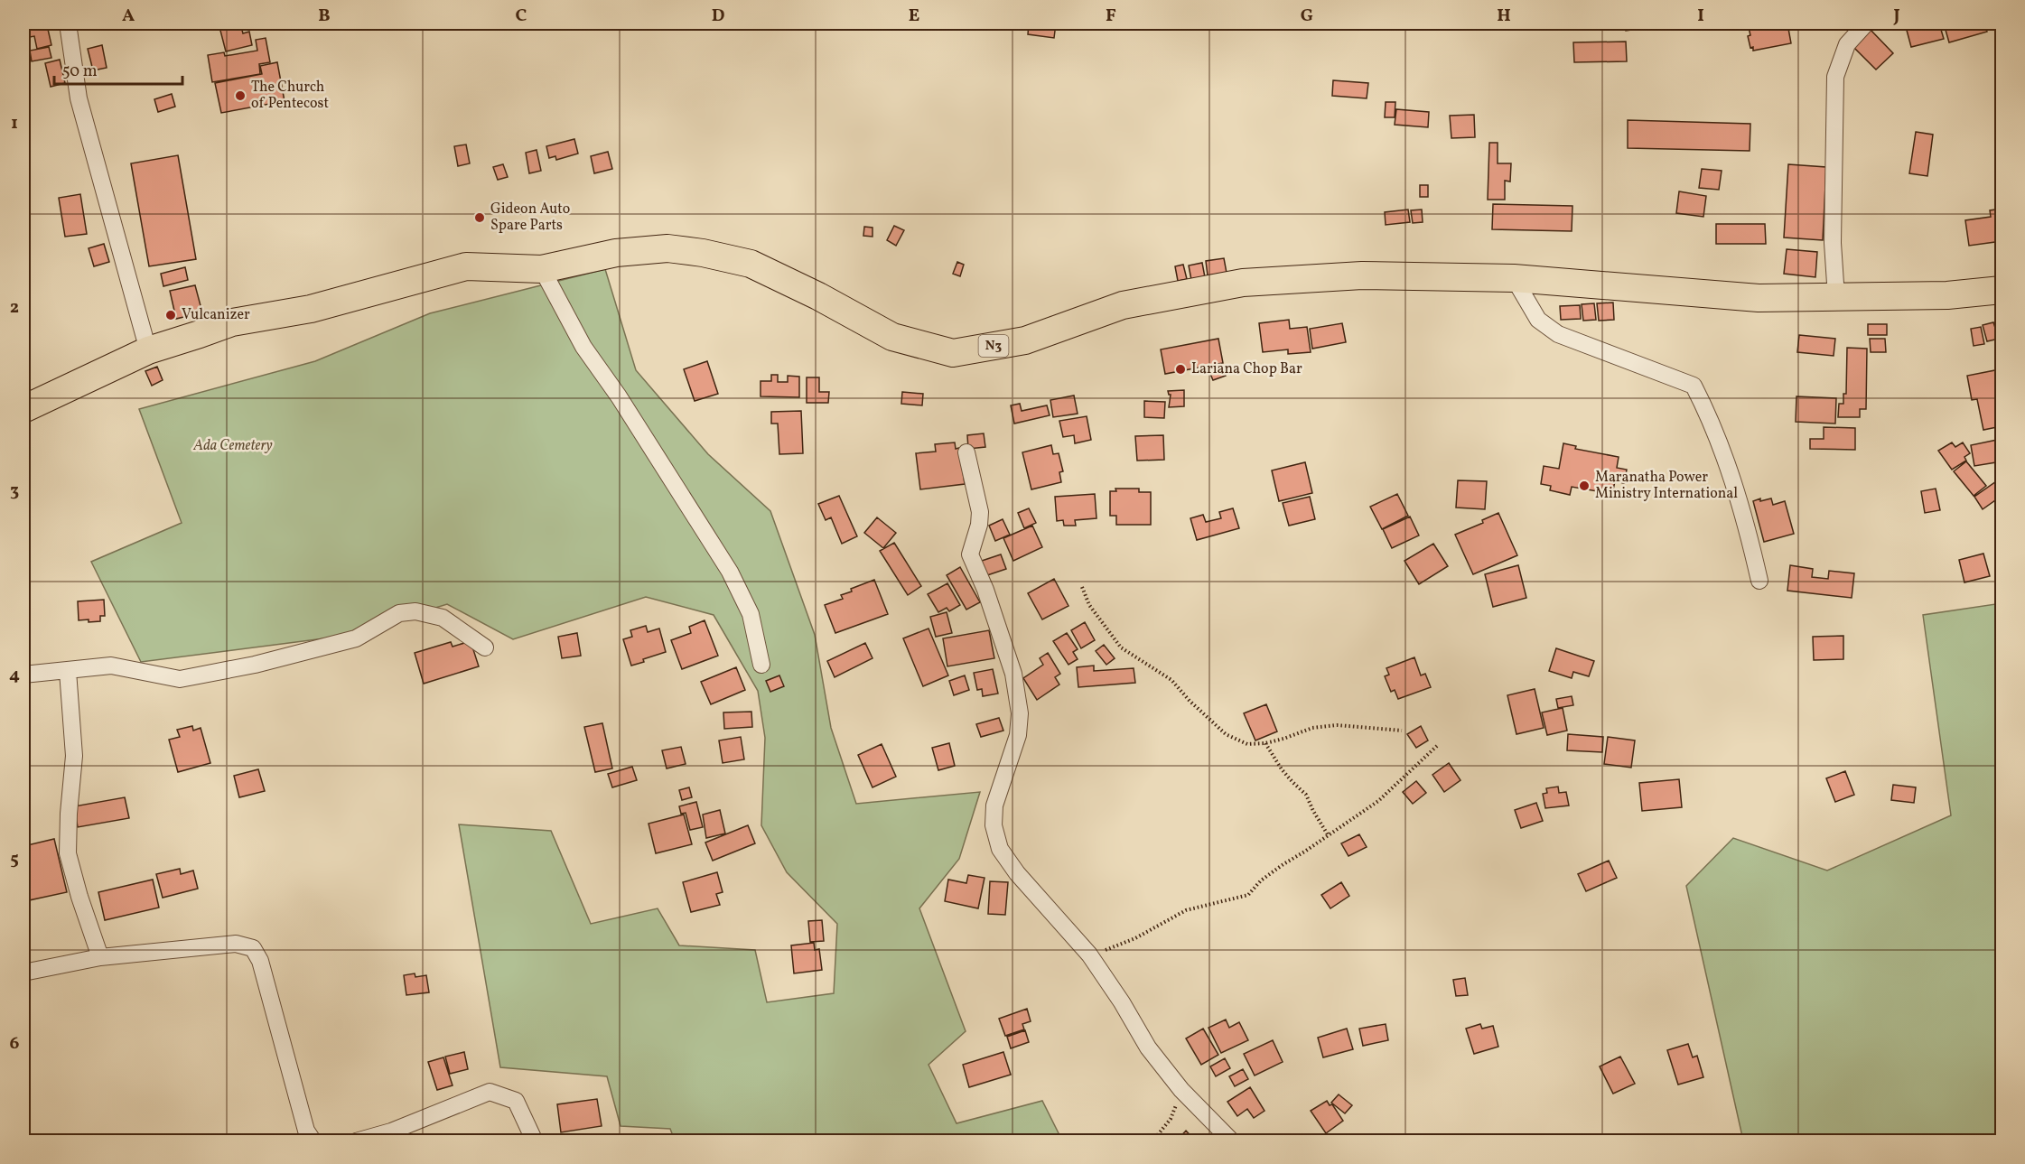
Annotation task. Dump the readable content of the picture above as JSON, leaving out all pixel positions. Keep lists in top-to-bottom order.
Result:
{
  "streets": {
    "main road": ["N3"]
  },
  "parks": ["Ada Cemetery"],
  "places": [
    "The Church of Pentecost",
    "Gideon Auto Spare Parts",
    "Vulcanizer",
    "Lariana Chop Bar",
    "Maranatha Power Ministry International"
  ],
  "scale_bar": "50 m",
  "grid": {
    "columns": [
      "A",
      "B",
      "C",
      "D",
      "E",
      "F",
      "G",
      "H",
      "I",
      "J"
    ],
    "rows": [
      "1",
      "2",
      "3",
      "4",
      "5",
      "6"
    ]
  }
}
